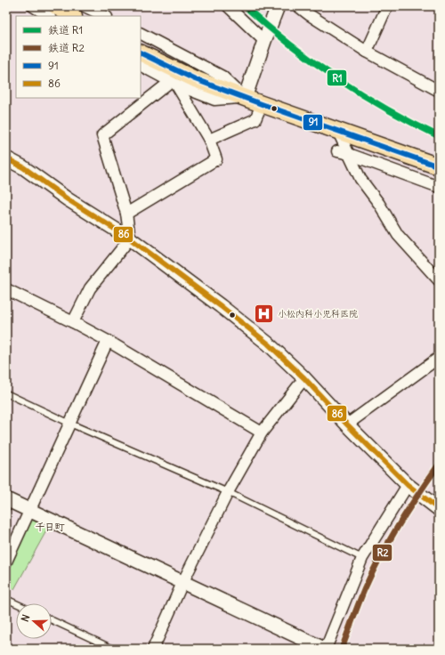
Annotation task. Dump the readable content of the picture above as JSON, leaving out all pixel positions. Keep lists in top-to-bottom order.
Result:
{
  "districts": ["千日町"],
  "places": {
    "hospital": ["小松内科小児科医院"]
  },
  "lines": [
    "rail line R1",
    "transit line 91",
    "transit line 86",
    "rail line R2"
  ],
  "legend": [
    "鉄道 R1",
    "鉄道 R2",
    "91",
    "86"
  ],
  "north": "left"
}
